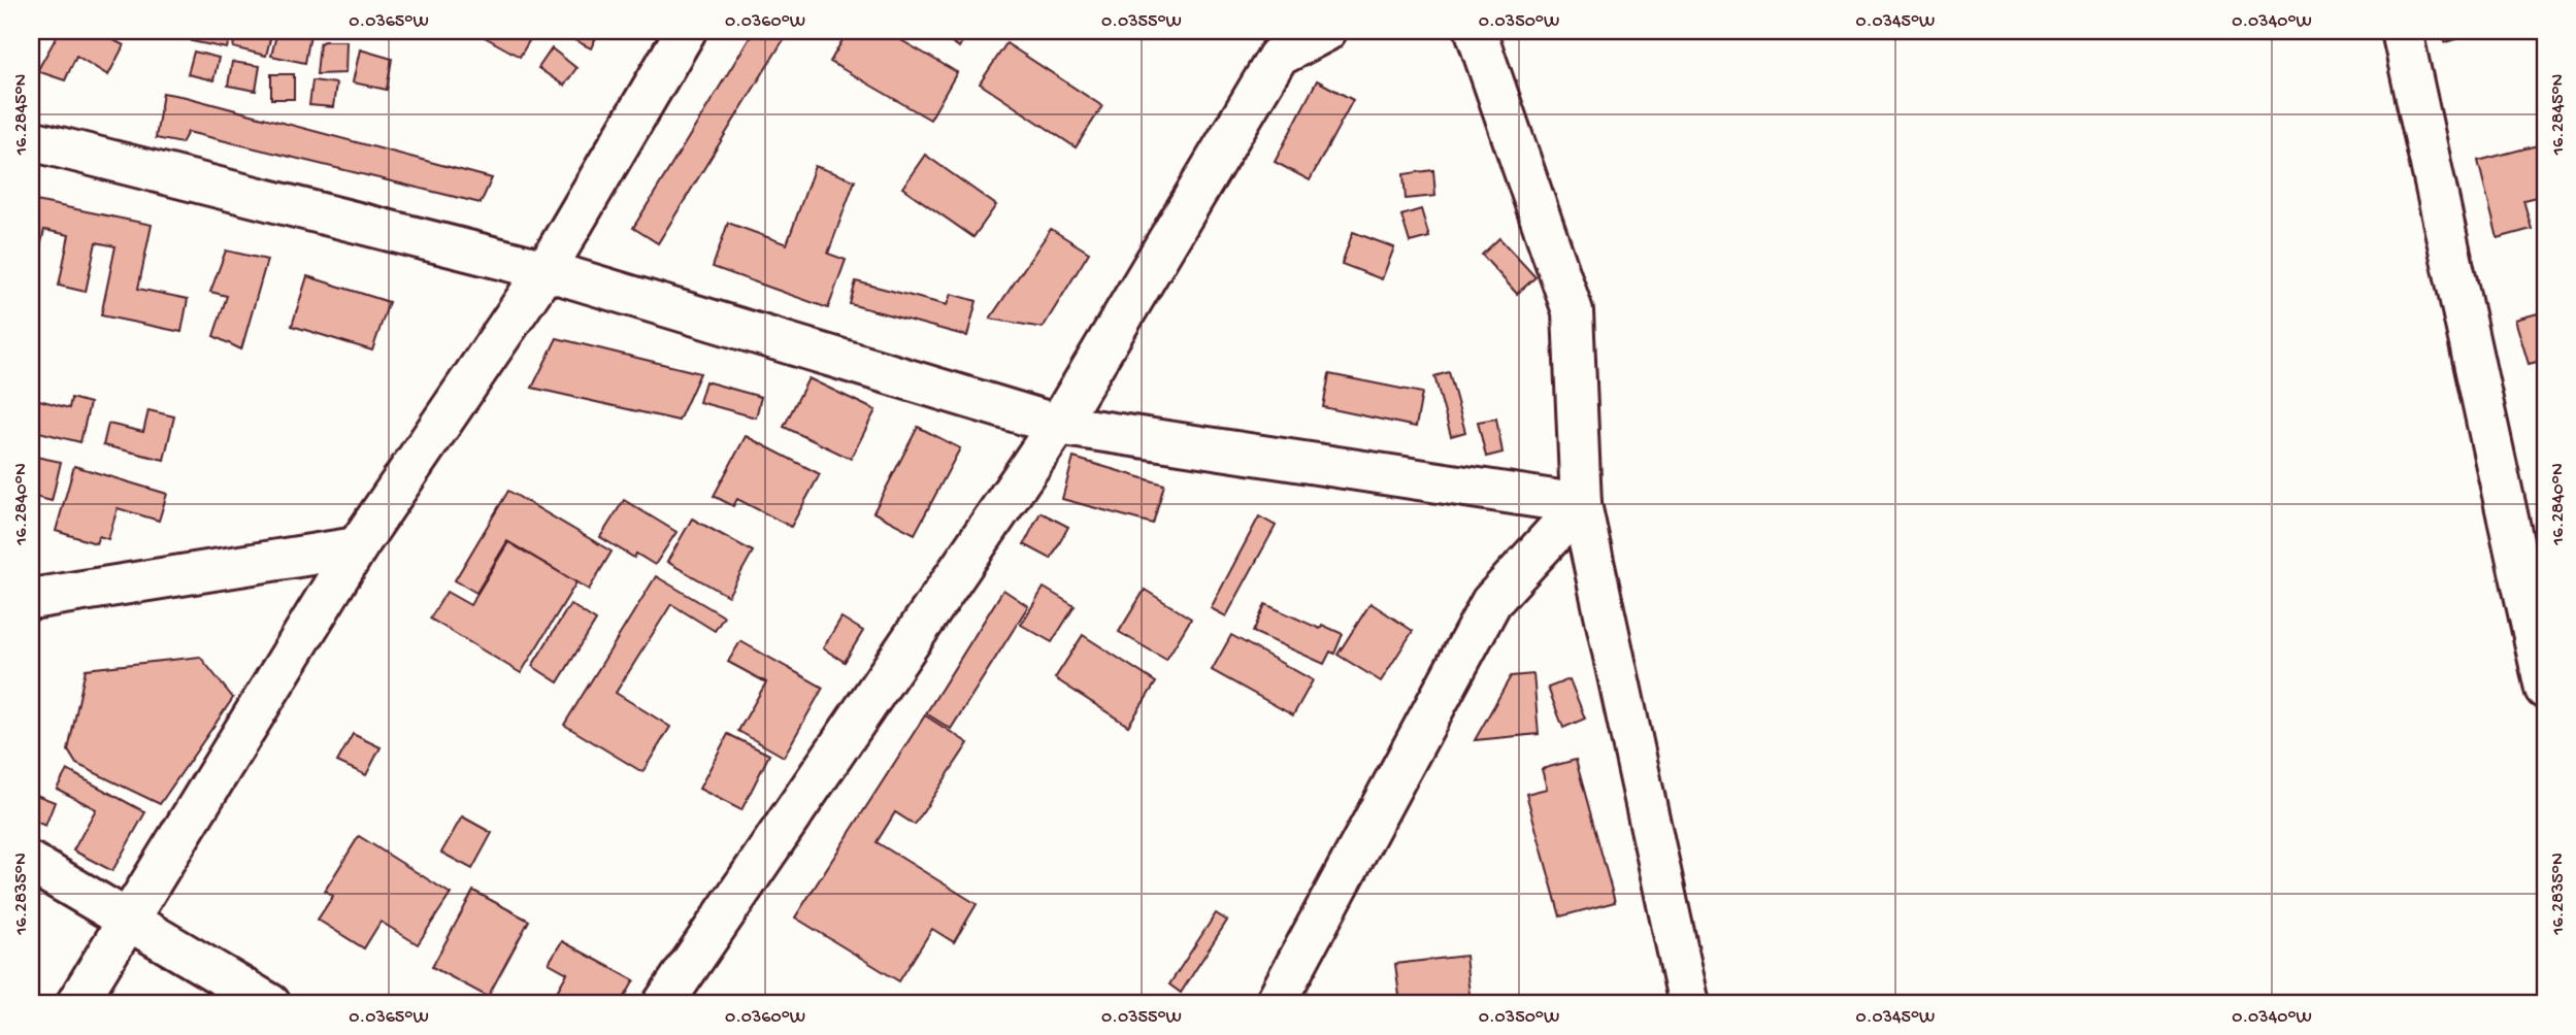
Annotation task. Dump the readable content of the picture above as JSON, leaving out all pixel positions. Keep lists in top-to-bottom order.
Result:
{
  "coordinates": [
    "0.0365°W",
    "0.0360°W",
    "0.0355°W",
    "0.0350°W",
    "0.0345°W",
    "0.0340°W",
    "16.2845°N",
    "16.2840°N",
    "16.2835°N"
  ]
}
